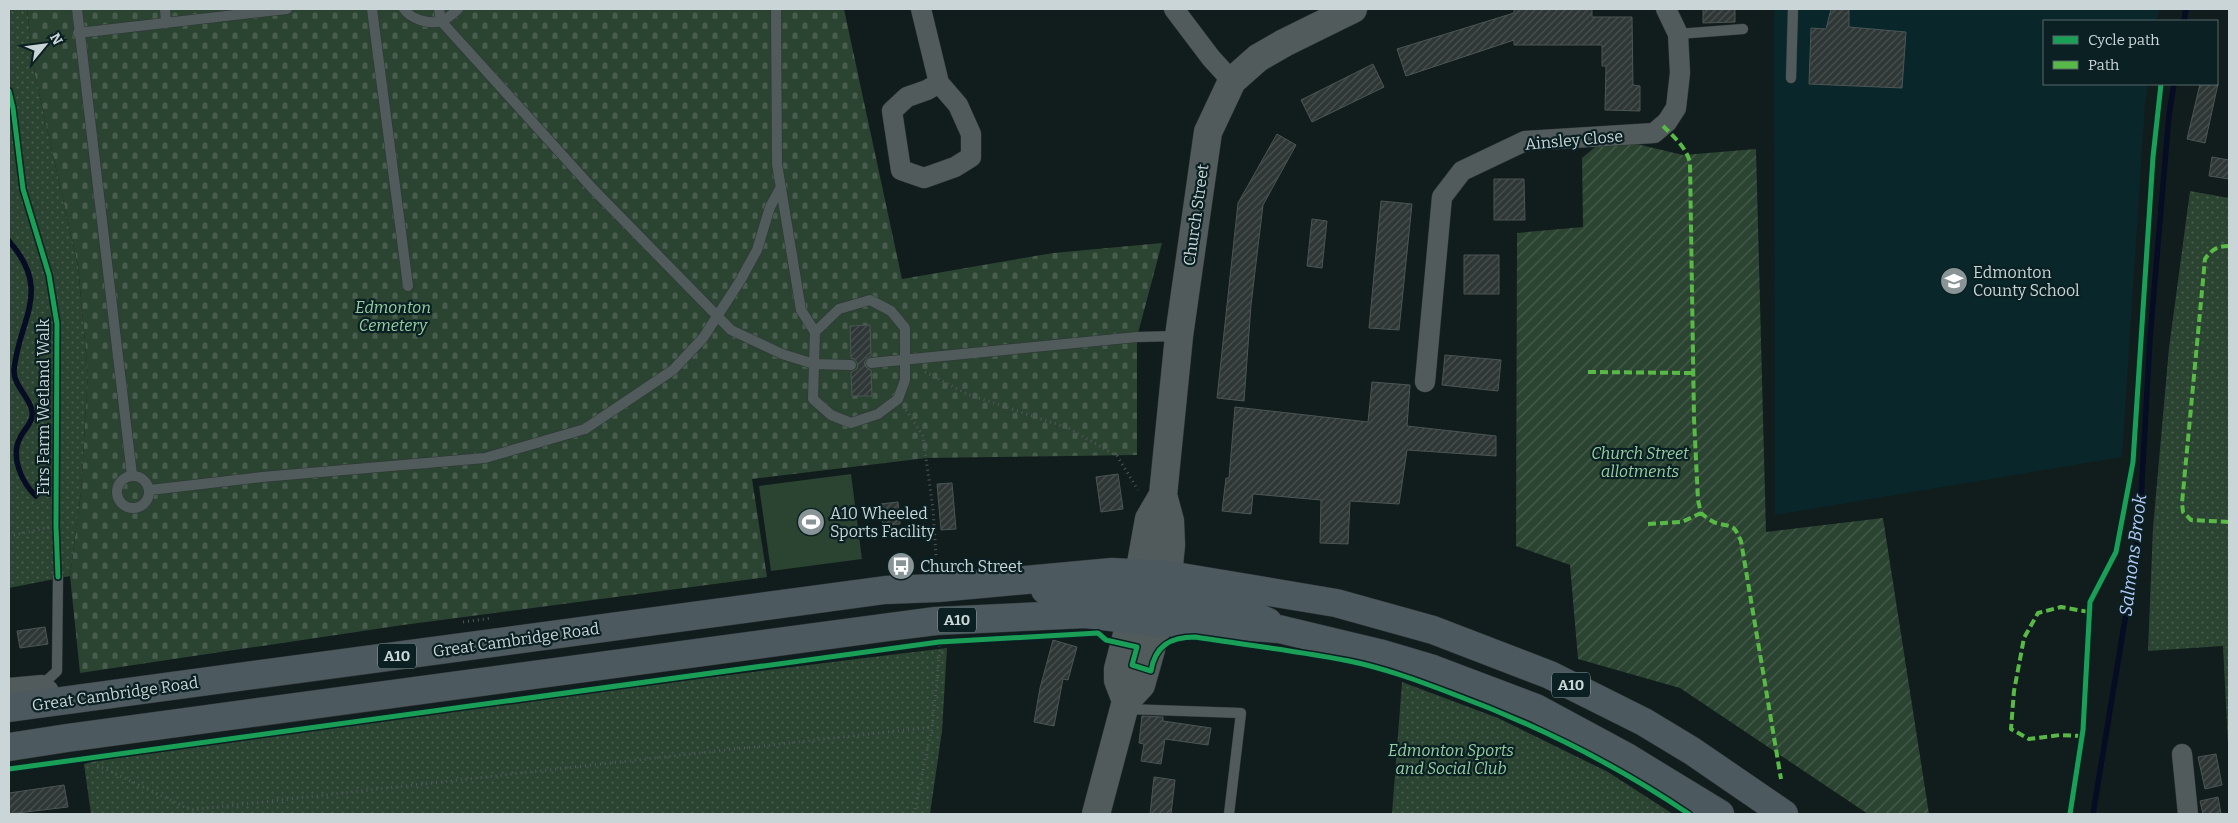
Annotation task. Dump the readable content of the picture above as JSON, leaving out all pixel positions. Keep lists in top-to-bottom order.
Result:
{
  "streets": {
    "highway": ["A10", "Great Cambridge Road"],
    "main road": ["Church Street"],
    "street": ["Ainsley Close"],
    "cycle path": ["Firs Farm Wetland Walk"]
  },
  "crossings": [
    ["Church Street", "A10"],
    ["Church Street", "Great Cambridge Road"],
    ["A10", "Great Cambridge Road"]
  ],
  "water": ["Salmons Brook"],
  "parks": ["Edmonton Cemetery", "Church Street allotments", "Edmonton Sports and Social Club"],
  "places": {
    "school or university": ["Edmonton County School"],
    "sports": ["A10 Wheeled Sports Facility"],
    "bus stop": ["Church Street"]
  },
  "legend": ["Cycle path", "Path"],
  "north": "top right"
}
